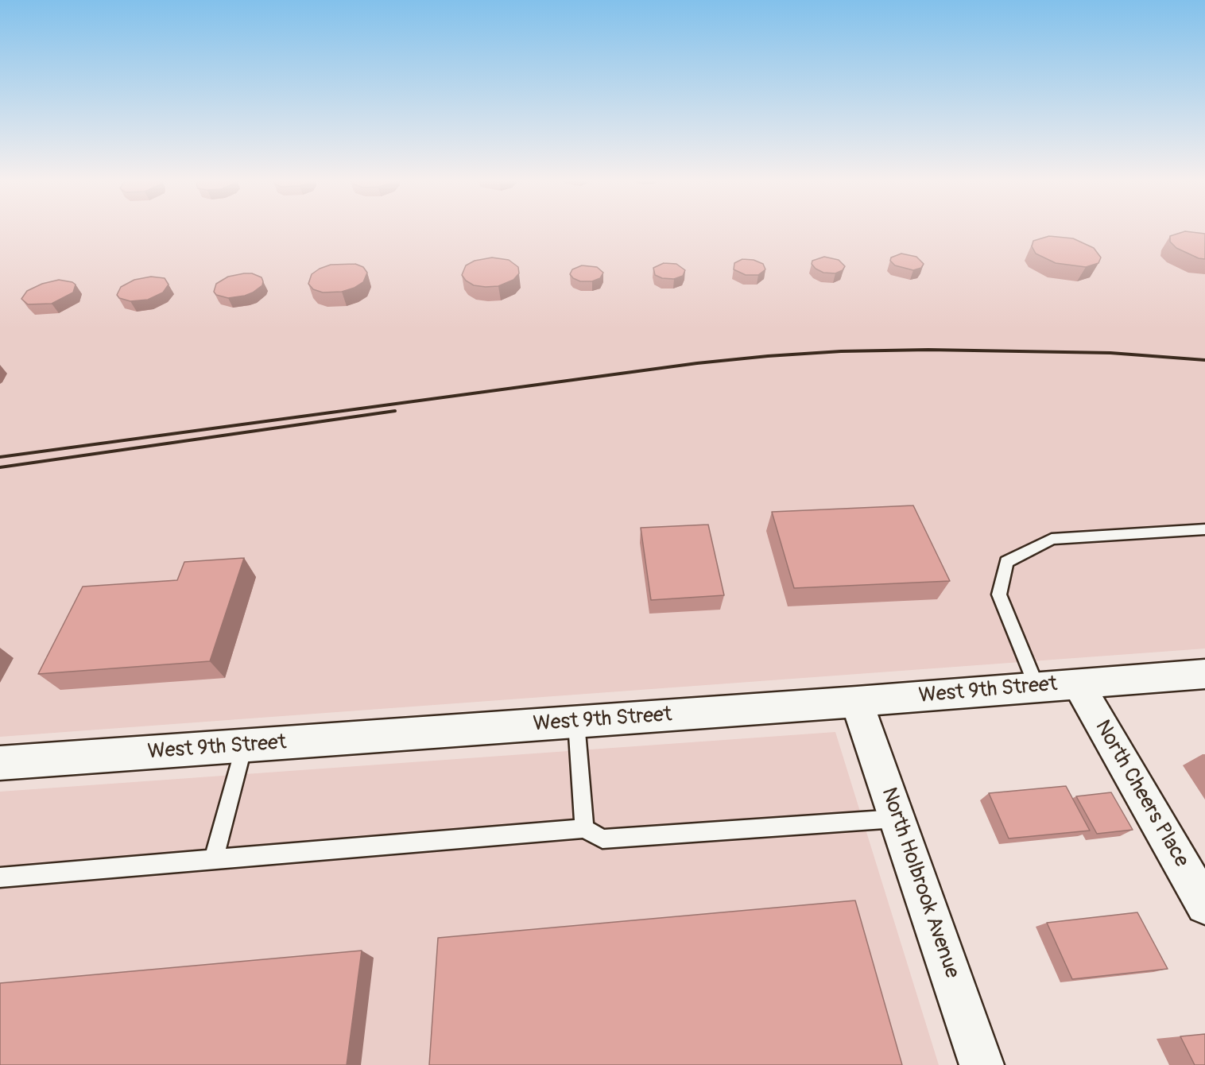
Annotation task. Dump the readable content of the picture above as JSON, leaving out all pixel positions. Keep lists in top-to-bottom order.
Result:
{
  "streets": {
    "street": ["West 9th Street", "North Cheers Place", "North Holbrook Avenue"]
  },
  "crossings": [
    ["West 9th Street", "North Cheers Place"],
    ["West 9th Street", "North Holbrook Avenue"]
  ]
}
